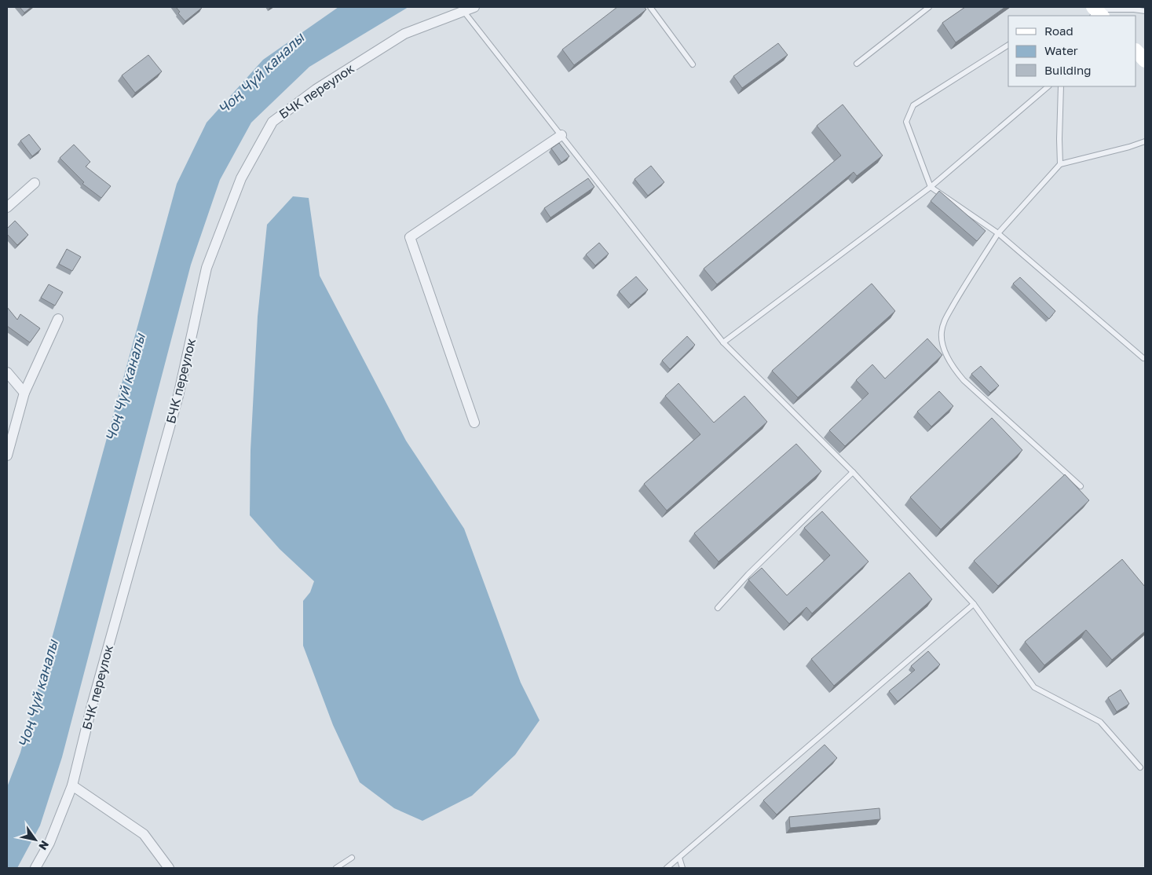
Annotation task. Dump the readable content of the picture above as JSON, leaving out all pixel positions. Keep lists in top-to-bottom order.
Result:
{
  "streets": {
    "street": ["БЧК переулок"]
  },
  "water": ["Чоң Чүй каналы"],
  "legend": ["Road", "Water", "Building"],
  "north": "bottom right"
}
